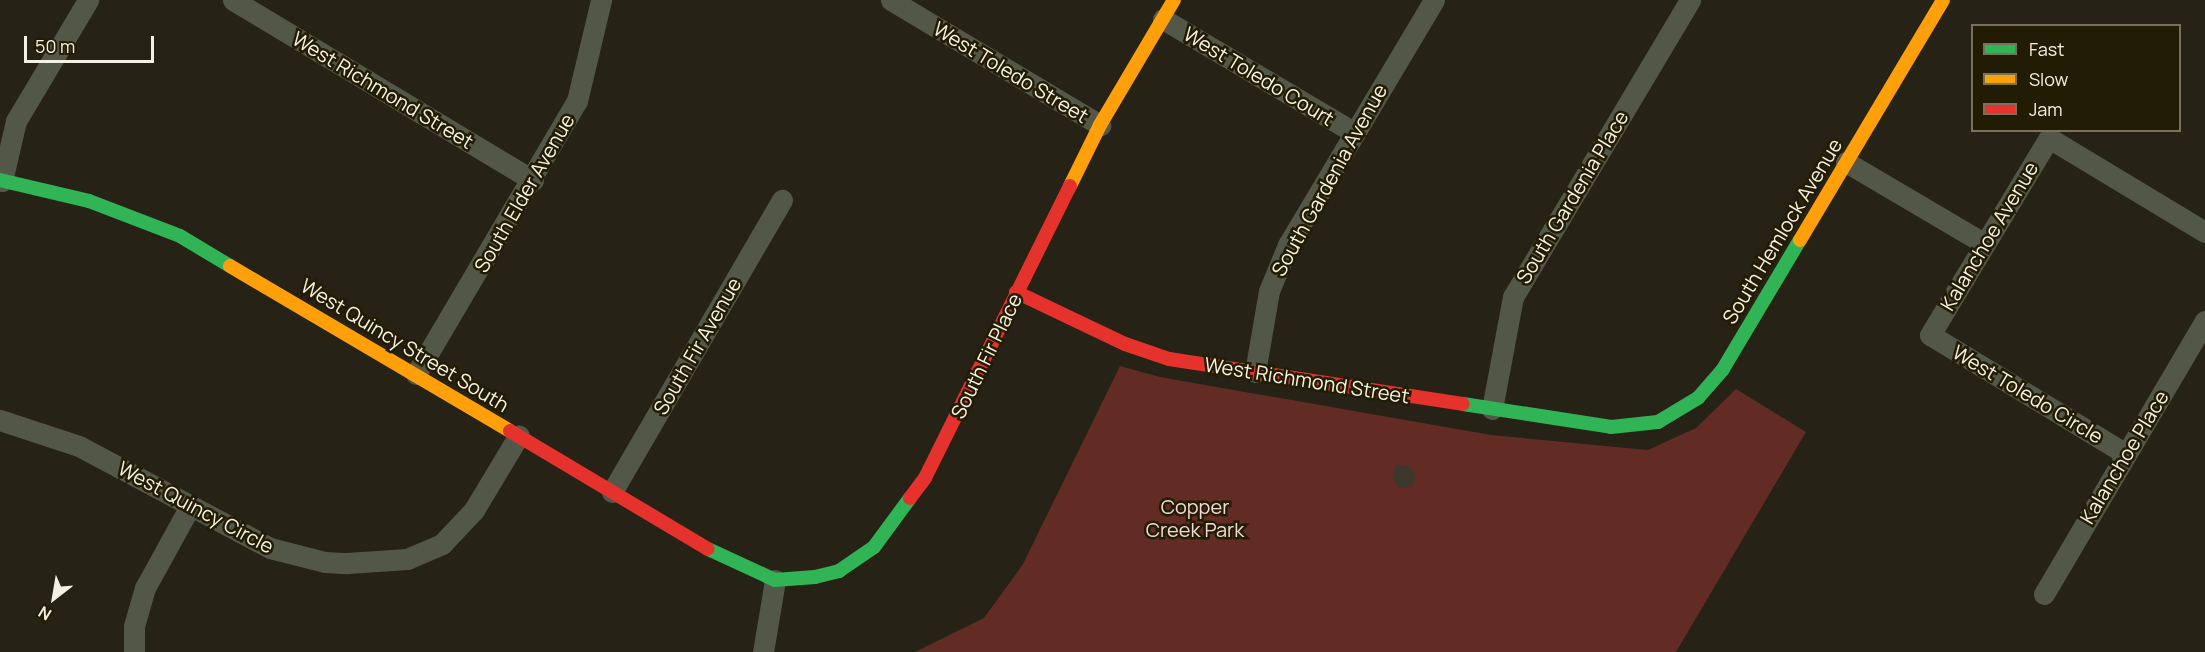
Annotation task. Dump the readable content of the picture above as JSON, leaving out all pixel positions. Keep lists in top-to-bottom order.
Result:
{
  "streets": {
    "street": [
      "West Toledo Street",
      "West Toledo Court",
      "West Richmond Street",
      "South Gardenia Avenue",
      "South Elder Avenue",
      "South Gardenia Place",
      "South Hemlock Avenue",
      "Kalanchoe Avenue",
      "West Quincy Street South",
      "South Fir Avenue",
      "South Fir Place",
      "West Toledo Circle",
      "Kalanchoe Place",
      "West Quincy Circle"
    ]
  },
  "crossings": [
    ["West Toledo Street", "South Fir Place"],
    ["West Toledo Court", "South Gardenia Avenue"],
    ["West Toledo Court", "South Fir Place"],
    ["West Richmond Street", "South Gardenia Avenue"],
    ["West Richmond Street", "South Elder Avenue"],
    ["West Richmond Street", "South Gardenia Place"],
    ["West Richmond Street", "South Hemlock Avenue"],
    ["West Richmond Street", "South Fir Place"],
    ["South Elder Avenue", "West Quincy Street South"],
    ["Kalanchoe Avenue", "West Toledo Circle"],
    ["West Quincy Street South", "South Fir Avenue"],
    ["West Quincy Street South", "South Fir Place"],
    ["West Quincy Street South", "West Quincy Circle"],
    ["West Toledo Circle", "Kalanchoe Place"]
  ],
  "parks": ["Copper Creek Park"],
  "legend": ["Fast", "Slow", "Jam"],
  "scale_bar": "50 m",
  "north": "bottom left"
}
